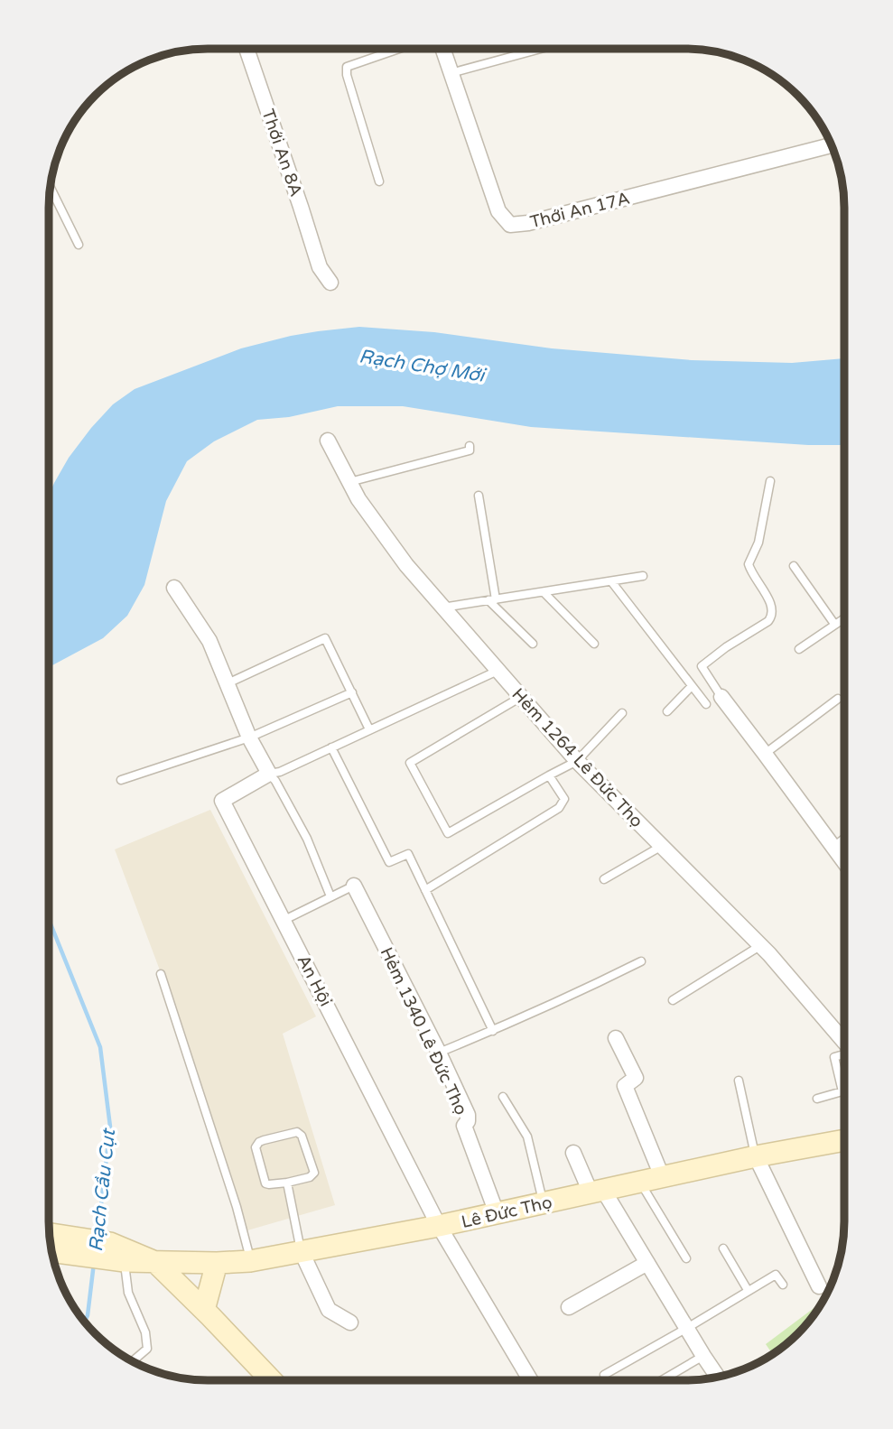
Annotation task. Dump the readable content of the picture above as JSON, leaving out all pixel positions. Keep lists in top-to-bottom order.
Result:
{
  "streets": {
    "main road": ["Lê Đức Thọ"],
    "street": [
      "Thới An 8A",
      "Thới An 17A",
      "Hẻm 1264 Lê Đức Thọ",
      "An Hội",
      "Hẻm 1340 Lê Đức Thọ"
    ]
  },
  "crossings": [
    ["An Hội", "Lê Đức Thọ"],
    ["Hẻm 1340 Lê Đức Thọ", "Lê Đức Thọ"]
  ],
  "water": ["Rạch Chợ Mới", "Rạch Cầu Cụt"]
}
